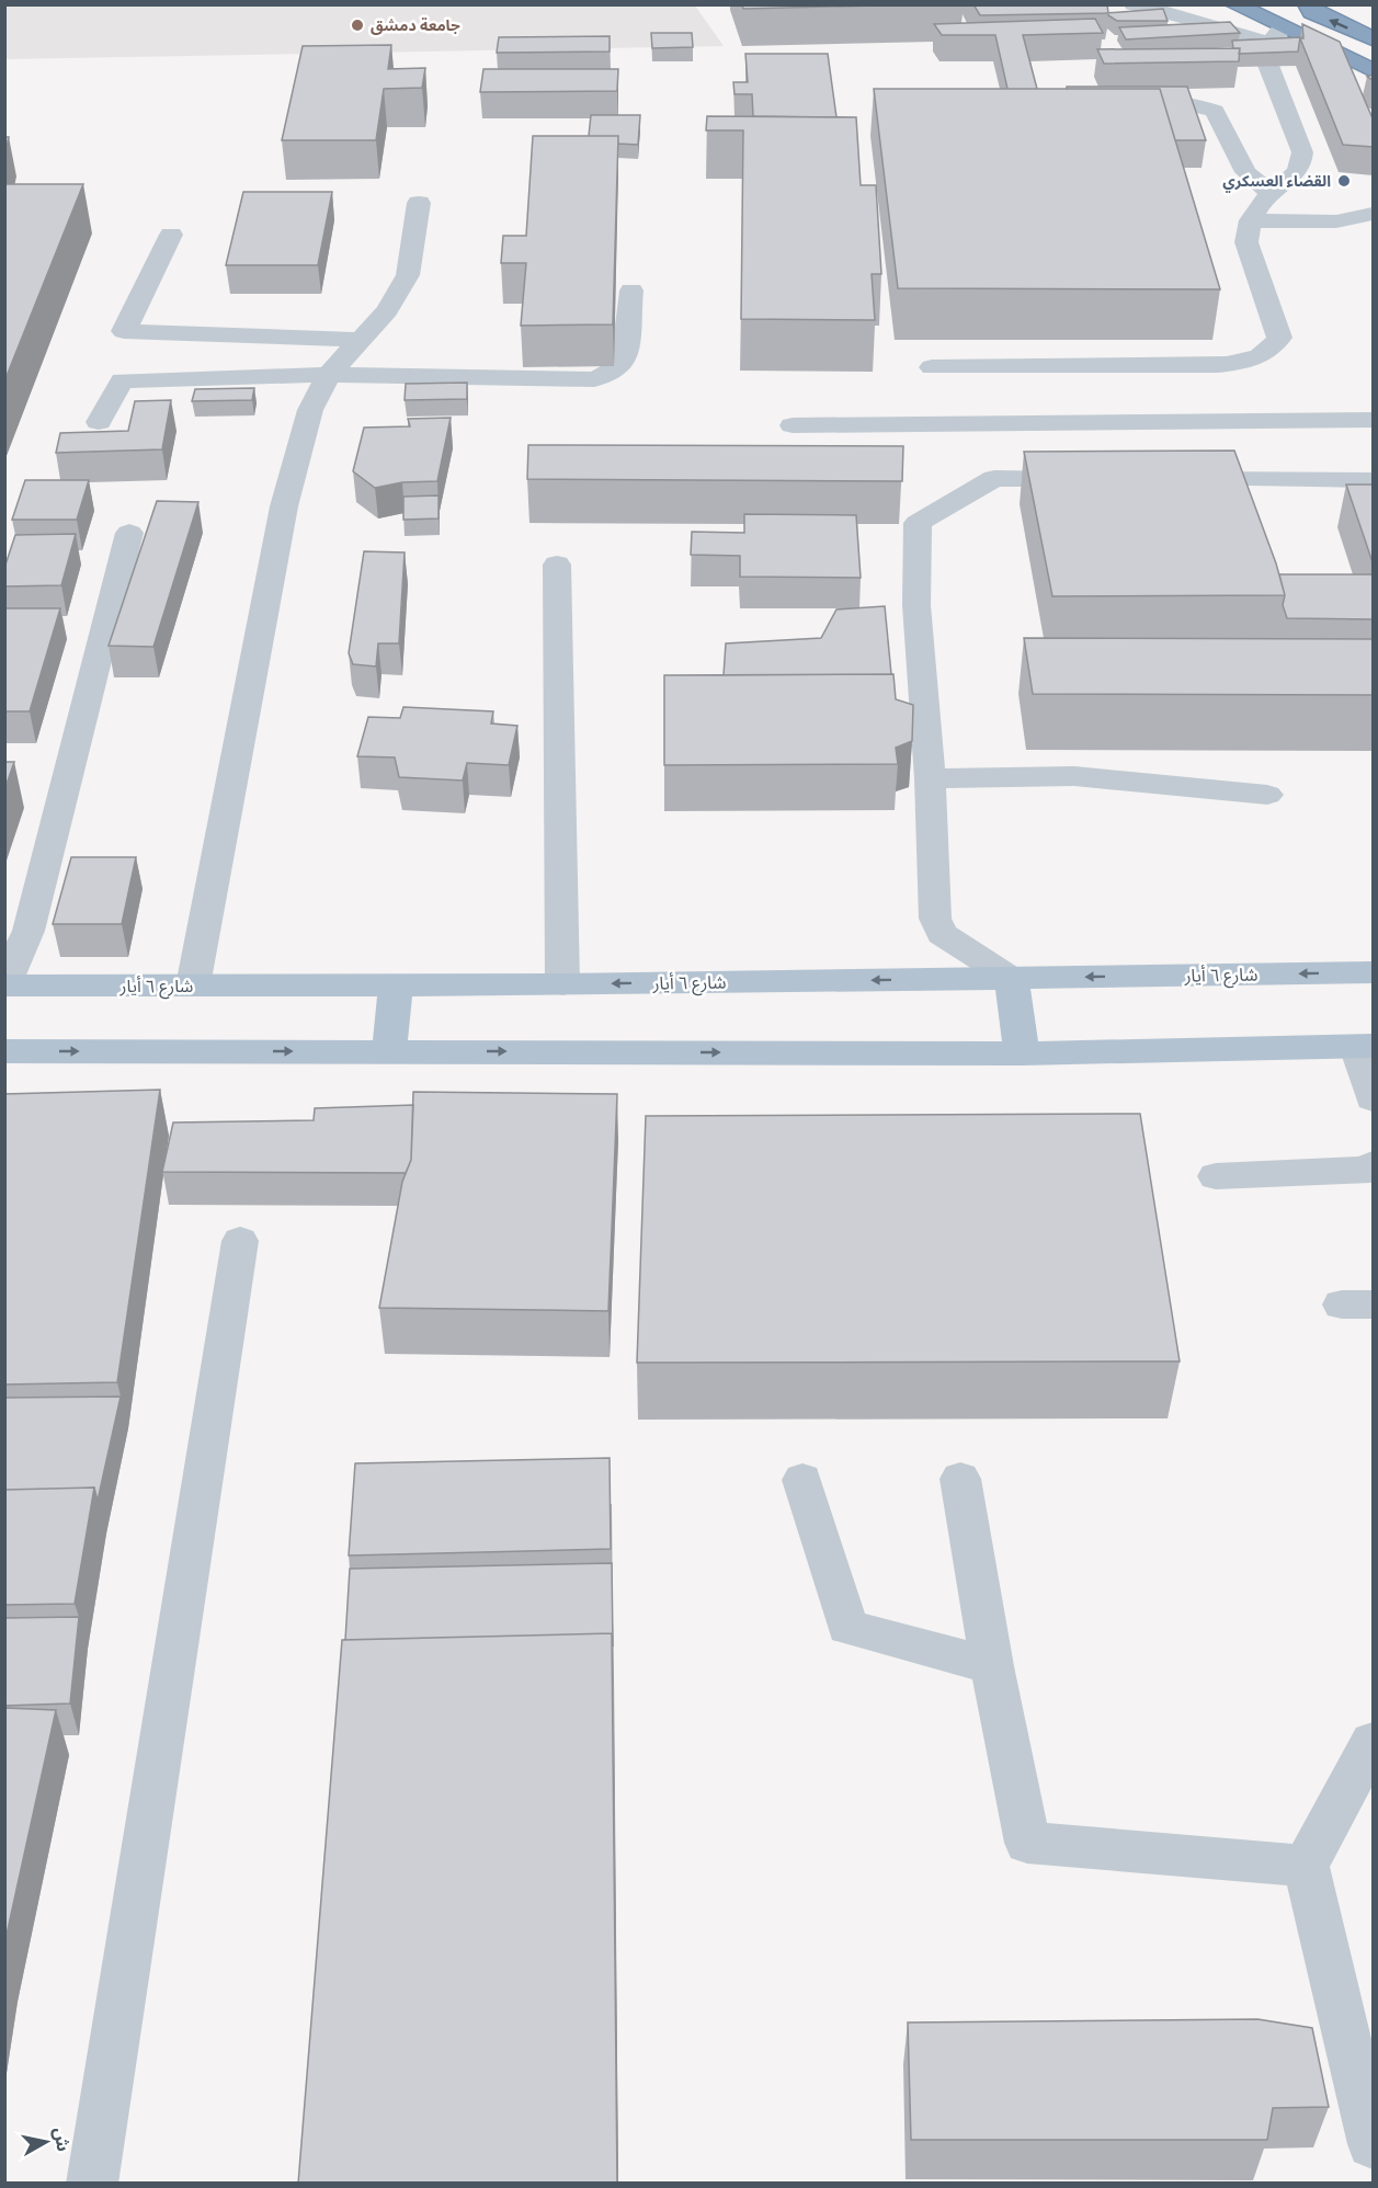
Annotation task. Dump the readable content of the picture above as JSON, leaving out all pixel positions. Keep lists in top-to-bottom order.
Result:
{
  "streets": {
    "main road": ["شارع ٦ أيار"]
  },
  "places": ["جامعة دمشق", "القضاء العسكري"],
  "north": "right"
}
